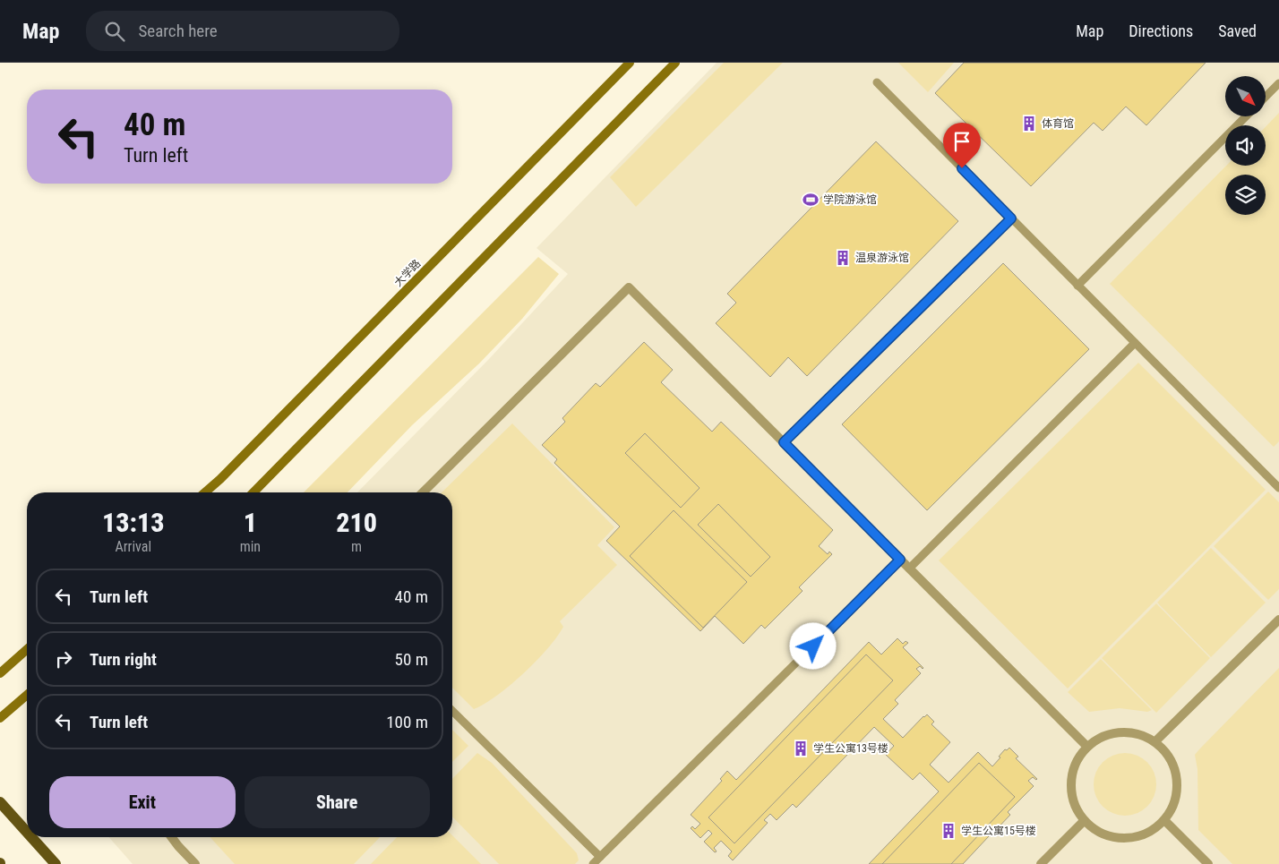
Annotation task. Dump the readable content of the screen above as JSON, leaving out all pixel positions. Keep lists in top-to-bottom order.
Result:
{
  "streets": {
    "main road": ["大学路"]
  },
  "places": {
    "building": [
      "体育馆",
      "温泉游泳馆",
      "学生公寓13号楼",
      "学生公寓15号楼"
    ],
    "sports": ["学院游泳馆"]
  },
  "north": "bottom right",
  "page": {
    "header": "Map",
    "search": "Search here",
    "nav": ["Map", "Directions", "Saved"],
    "turn": ["40 m", "Turn left"],
    "eta": [
      "13:13",
      "Arrival",
      "1",
      "min",
      "210",
      "m"
    ],
    "list": [
      {
        "name": "Turn left",
        "value": "40 m"
      },
      {
        "name": "Turn right",
        "value": "50 m"
      },
      {
        "name": "Turn left",
        "value": "100 m"
      }
    ],
    "buttons": ["Exit", "Share"]
  }
}
